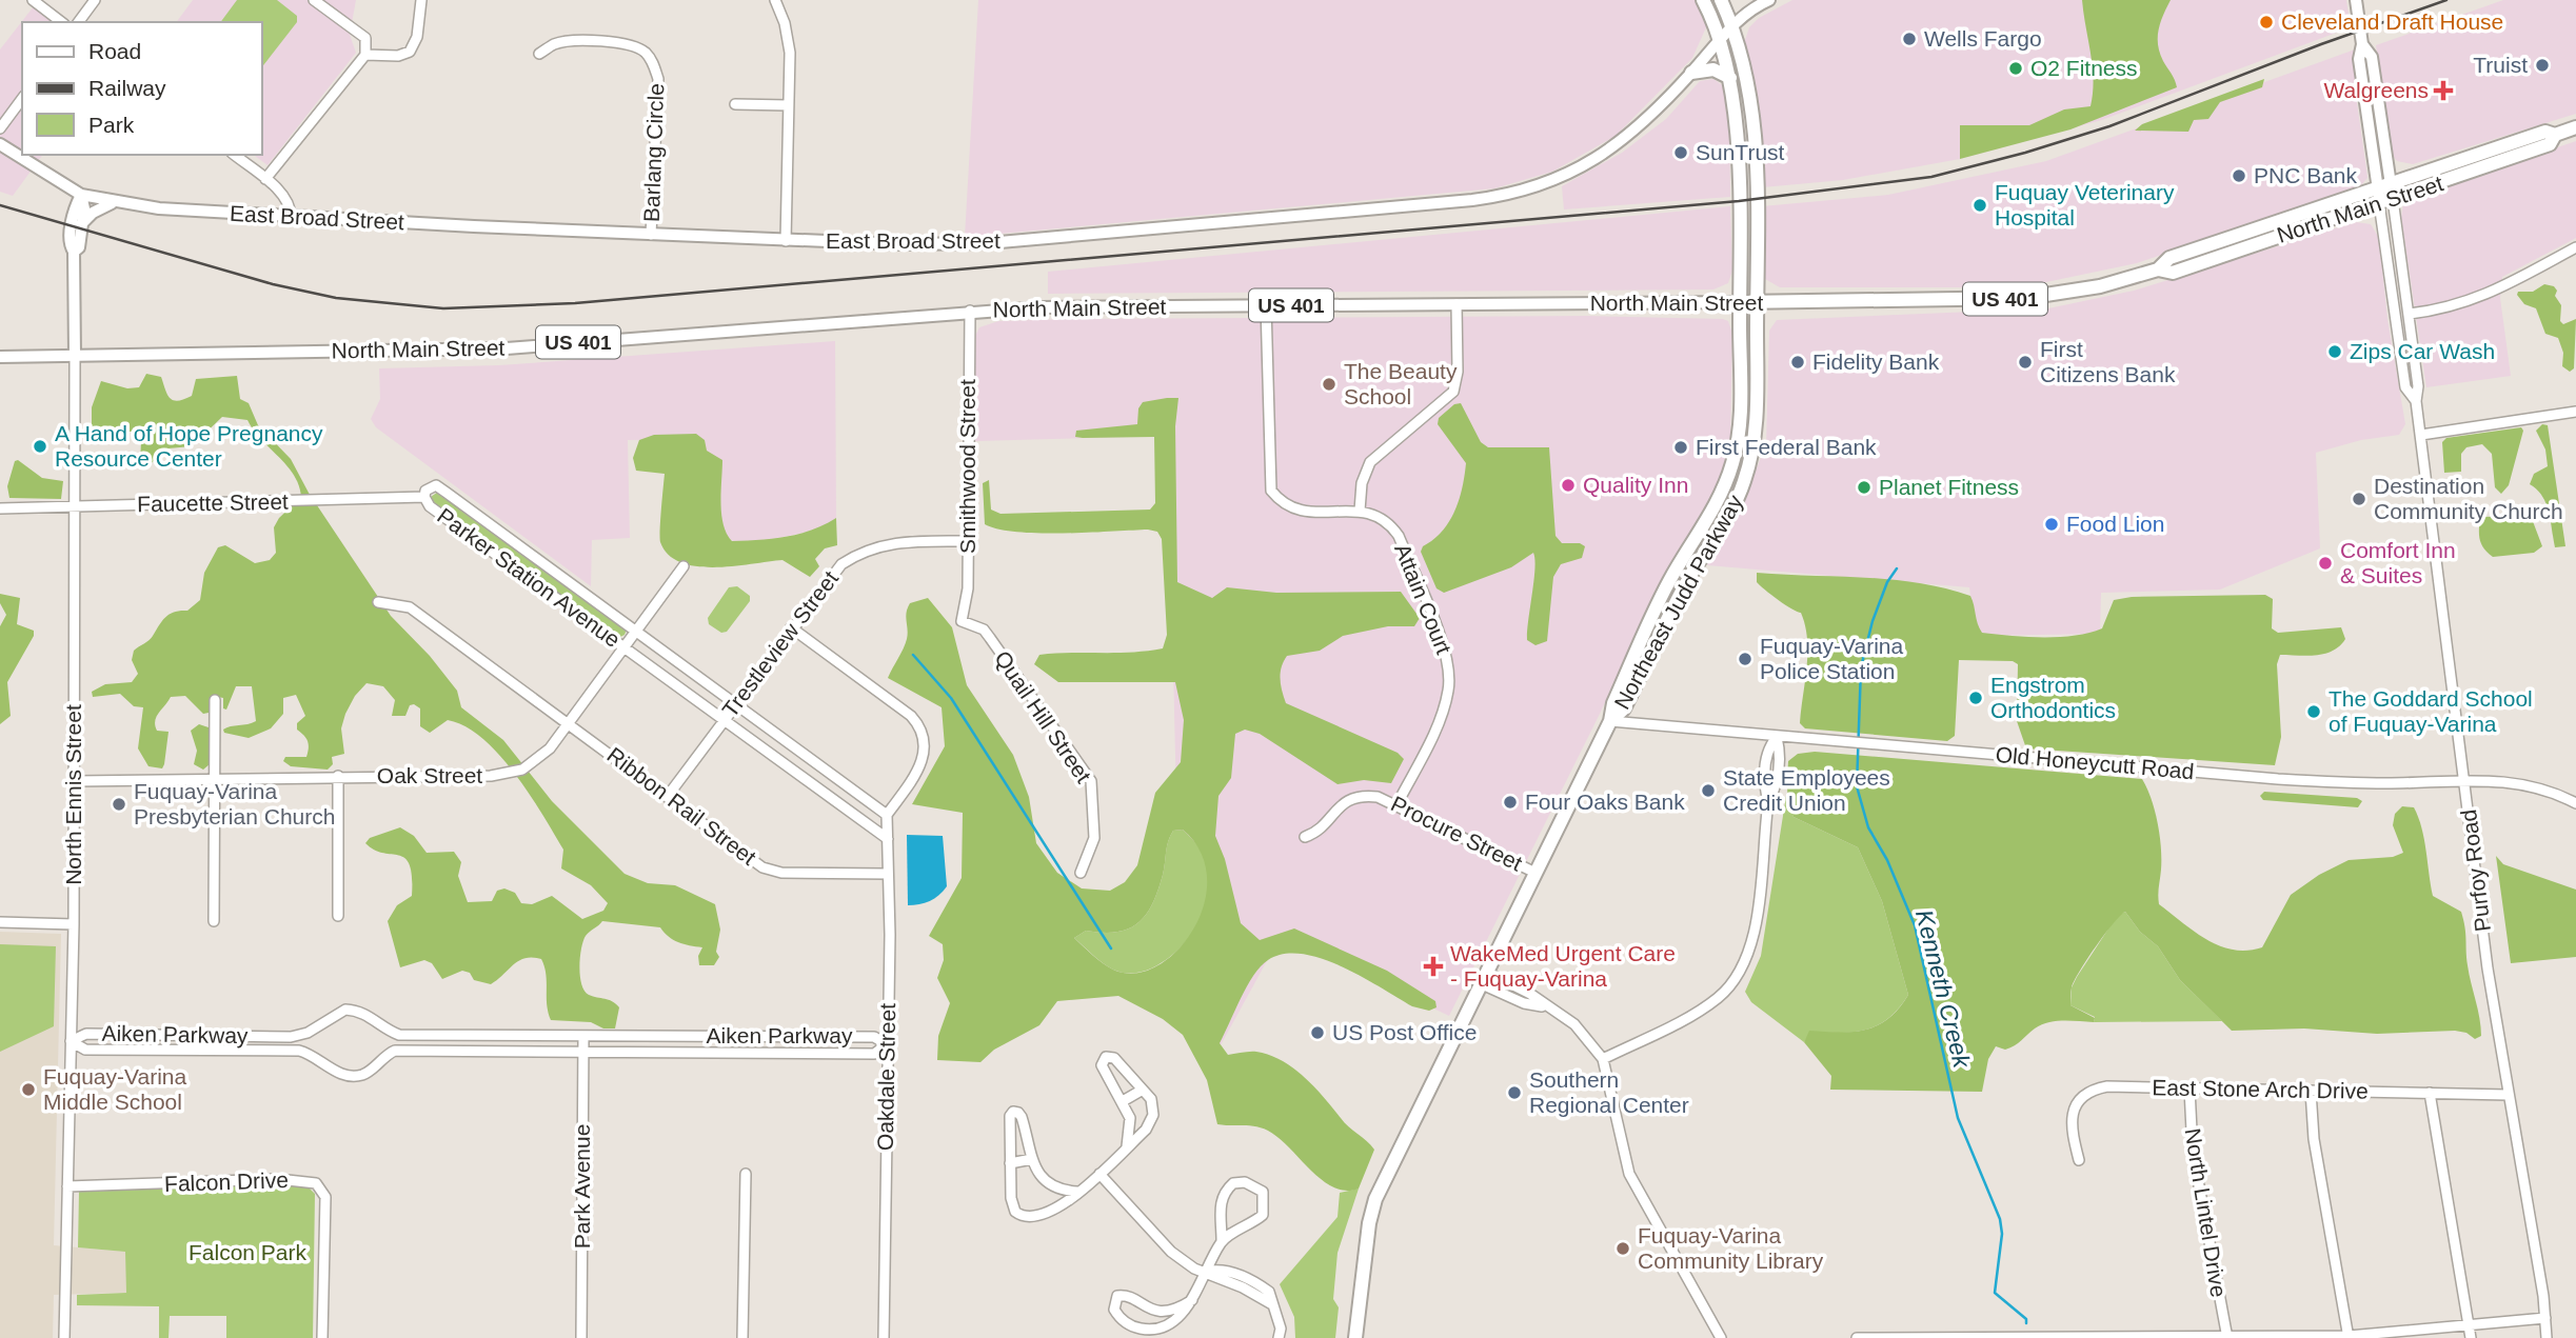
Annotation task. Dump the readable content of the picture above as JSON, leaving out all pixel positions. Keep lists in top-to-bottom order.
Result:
{
  "streets": {
    "highway": ["North Main Street", "US 401", "Northeast Judd Parkway"],
    "main road": ["East Broad Street", "North Ennis Street"],
    "street": [
      "Barlang Circle",
      "Smithwood Street",
      "Faucette Street",
      "Parker Station Avenue",
      "Attain Court",
      "Trestleview Street",
      "Quail Hill Street",
      "Old Honeycutt Road",
      "Oak Street",
      "Ribbon Rail Street",
      "Procure Street",
      "Purfoy Road",
      "Aiken Parkway",
      "Oakdale Street",
      "East Stone Arch Drive",
      "Falcon Drive",
      "Park Avenue",
      "North Lintel Drive"
    ]
  },
  "crossings": [
    ["Barlang Circle", "East Broad Street"],
    ["North Main Street", "Smithwood Street"],
    ["North Main Street", "Northeast Judd Parkway"],
    ["North Main Street", "North Ennis Street"],
    ["North Main Street", "Purfoy Road"],
    ["East Broad Street", "Northeast Judd Parkway"],
    ["East Broad Street", "North Ennis Street"],
    ["Smithwood Street", "Trestleview Street"],
    ["Smithwood Street", "Quail Hill Street"],
    ["Faucette Street", "Parker Station Avenue"],
    ["Faucette Street", "North Ennis Street"],
    ["Parker Station Avenue", "Trestleview Street"],
    ["Parker Station Avenue", "Oak Street"],
    ["Parker Station Avenue", "Oakdale Street"],
    ["Attain Court", "Procure Street"],
    ["Northeast Judd Parkway", "Old Honeycutt Road"],
    ["Northeast Judd Parkway", "Procure Street"],
    ["Trestleview Street", "Ribbon Rail Street"],
    ["Old Honeycutt Road", "Purfoy Road"],
    ["Oak Street", "North Ennis Street"],
    ["Oak Street", "Ribbon Rail Street"],
    ["North Ennis Street", "Aiken Parkway"],
    ["North Ennis Street", "Falcon Drive"],
    ["Ribbon Rail Street", "Oakdale Street"],
    ["Purfoy Road", "East Stone Arch Drive"],
    ["Aiken Parkway", "Oakdale Street"],
    ["Aiken Parkway", "Park Avenue"],
    ["East Stone Arch Drive", "North Lintel Drive"]
  ],
  "water": ["Kenneth Creek"],
  "parks": ["Falcon Park"],
  "places": {
    "other": [
      "Cleveland Draft House",
      "Wells Fargo",
      "Truist",
      "O2 Fitness",
      "SunTrust",
      "PNC Bank",
      "Fuquay Veterinary Hospital",
      "Zips Car Wash",
      "Fidelity Bank",
      "First Citizens Bank",
      "The Beauty School",
      "A Hand of Hope Pregnancy Resource Center",
      "First Federal Bank",
      "Quality Inn",
      "Planet Fitness",
      "Destination Community Church",
      "Food Lion",
      "Comfort Inn & Suites",
      "Fuquay-Varina Police Station",
      "Engstrom Orthodontics",
      "The Goddard School of Fuquay-Varina",
      "State Employees Credit Union",
      "Four Oaks Bank",
      "Fuquay-Varina Presbyterian Church",
      "US Post Office",
      "Fuquay-Varina Middle School",
      "Southern Regional Center",
      "Fuquay-Varina Community Library"
    ],
    "health": ["Walgreens", "WakeMed Urgent Care - Fuquay-Varina"]
  },
  "legend": ["Road", "Railway", "Park"]
}
